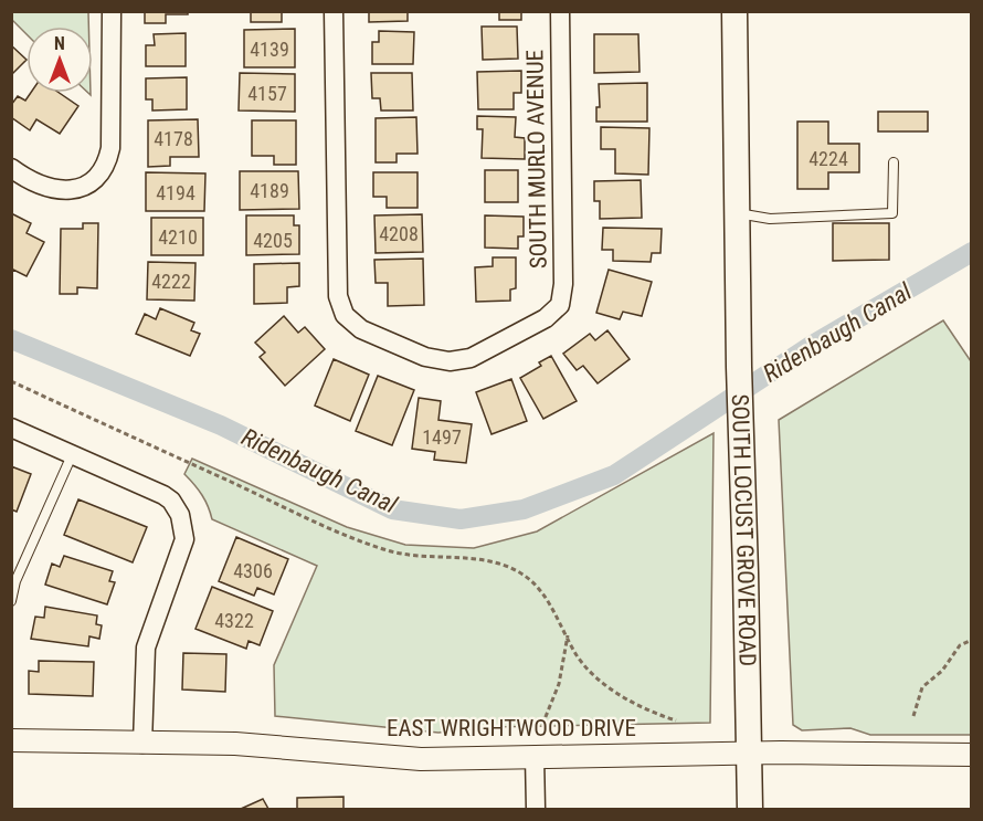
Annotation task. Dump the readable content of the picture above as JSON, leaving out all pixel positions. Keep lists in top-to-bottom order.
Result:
{
  "streets": {
    "main road": ["SOUTH LOCUST GROVE ROAD"],
    "street": ["SOUTH MURLO AVENUE", "EAST WRIGHTWOOD DRIVE"]
  },
  "crossings": [
    ["SOUTH LOCUST GROVE ROAD", "EAST WRIGHTWOOD DRIVE"]
  ],
  "water": ["Ridenbaugh Canal"],
  "house_numbers": [
    "4139",
    "4157",
    "4178",
    "4224",
    "4189",
    "4194",
    "4208",
    "4210",
    "4205",
    "4222",
    "1497",
    "4306",
    "4322"
  ],
  "north": "top"
}
